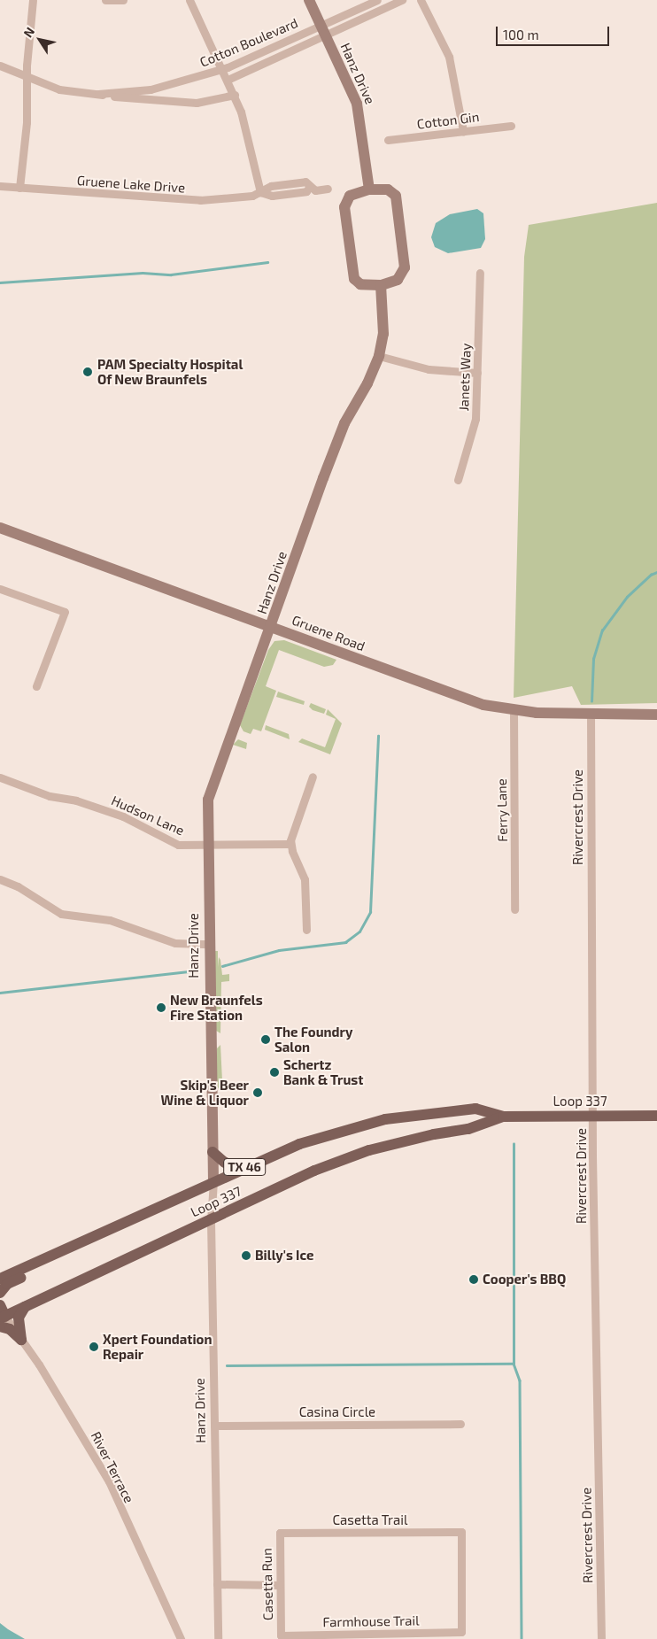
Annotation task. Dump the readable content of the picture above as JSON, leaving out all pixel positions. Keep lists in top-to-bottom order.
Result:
{
  "streets": {
    "main road": ["Loop 337", "TX 46"],
    "street": [
      "Cotton Boulevard",
      "Hanz Drive",
      "Cotton Gin",
      "Gruene Lake Drive",
      "Janets Way",
      "Gruene Road",
      "Ferry Lane",
      "Hudson Lane",
      "Rivercrest Drive",
      "Casina Circle",
      "River Terrace",
      "Casetta Trail",
      "Casetta Run",
      "Farmhouse Trail"
    ]
  },
  "crossings": [
    ["Cotton Boulevard", "Hanz Drive"],
    ["Hanz Drive", "Gruene Road"],
    ["Hanz Drive", "Hudson Lane"],
    ["Hanz Drive", "Loop 337"],
    ["Hanz Drive", "Casina Circle"],
    ["Gruene Road", "Ferry Lane"],
    ["Gruene Road", "Rivercrest Drive"],
    ["Rivercrest Drive", "Loop 337"],
    ["Casetta Trail", "Casetta Run"],
    ["Casetta Trail", "Farmhouse Trail"],
    ["Casetta Run", "Farmhouse Trail"]
  ],
  "places": [
    "PAM Specialty Hospital Of New Braunfels",
    "New Braunfels Fire Station",
    "The Foundry Salon",
    "Schertz Bank & Trust",
    "Skip's Beer Wine & Liquor",
    "Billy's Ice",
    "Cooper's BBQ",
    "Xpert Foundation Repair"
  ],
  "scale_bar": "100 m",
  "north": "top left"
}
